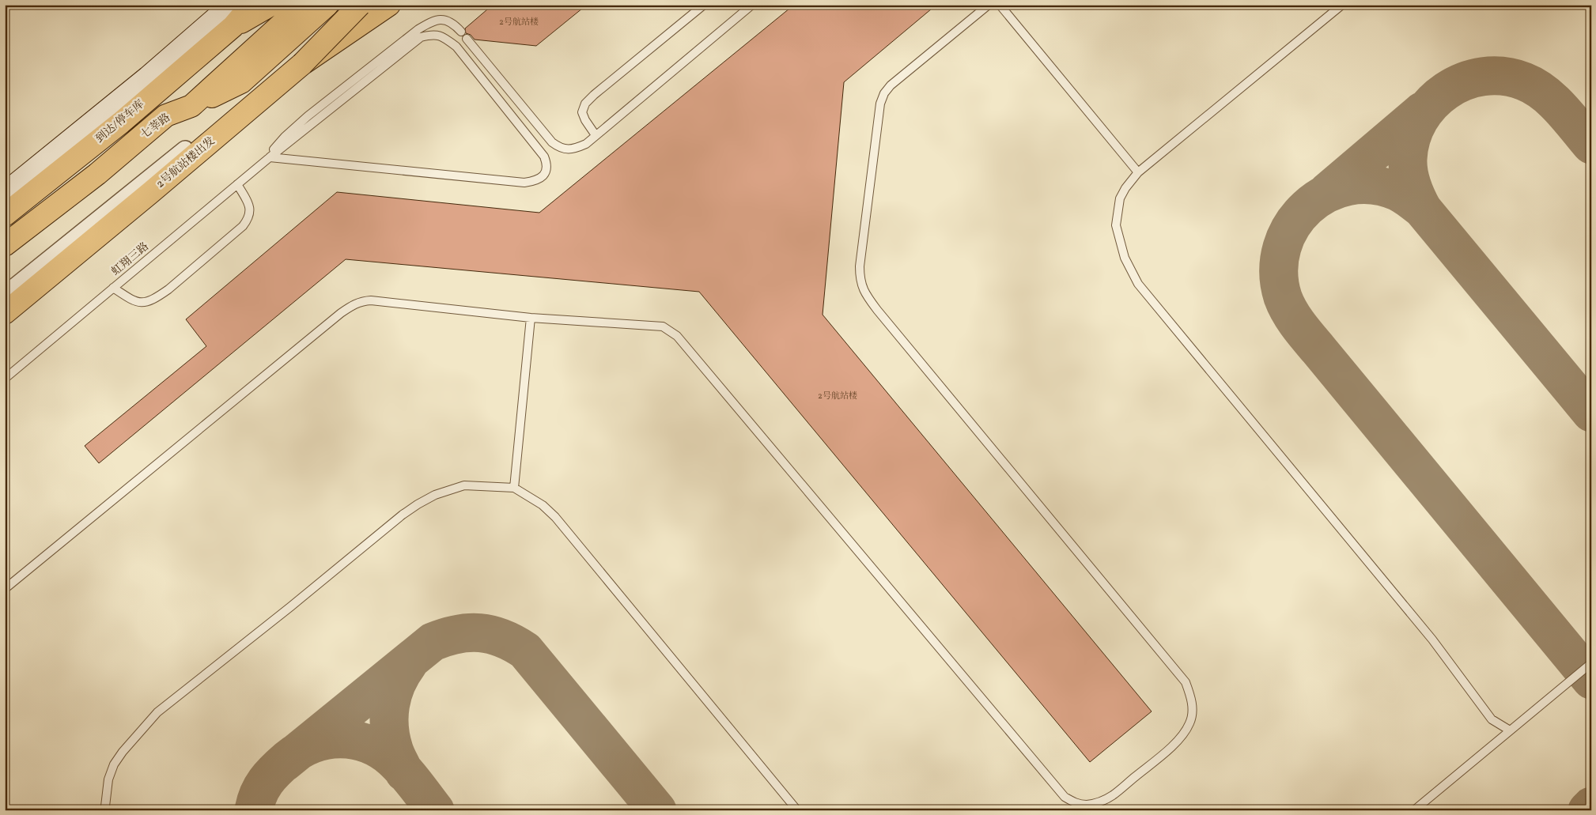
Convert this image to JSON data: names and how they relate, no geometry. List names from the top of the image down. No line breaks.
{"streets":{"main road":["到达/停车库","七莘路","2号航站楼出发"],"lane":["虹翔三路"]},"house_numbers":["2号航站楼","2号航站楼"]}
